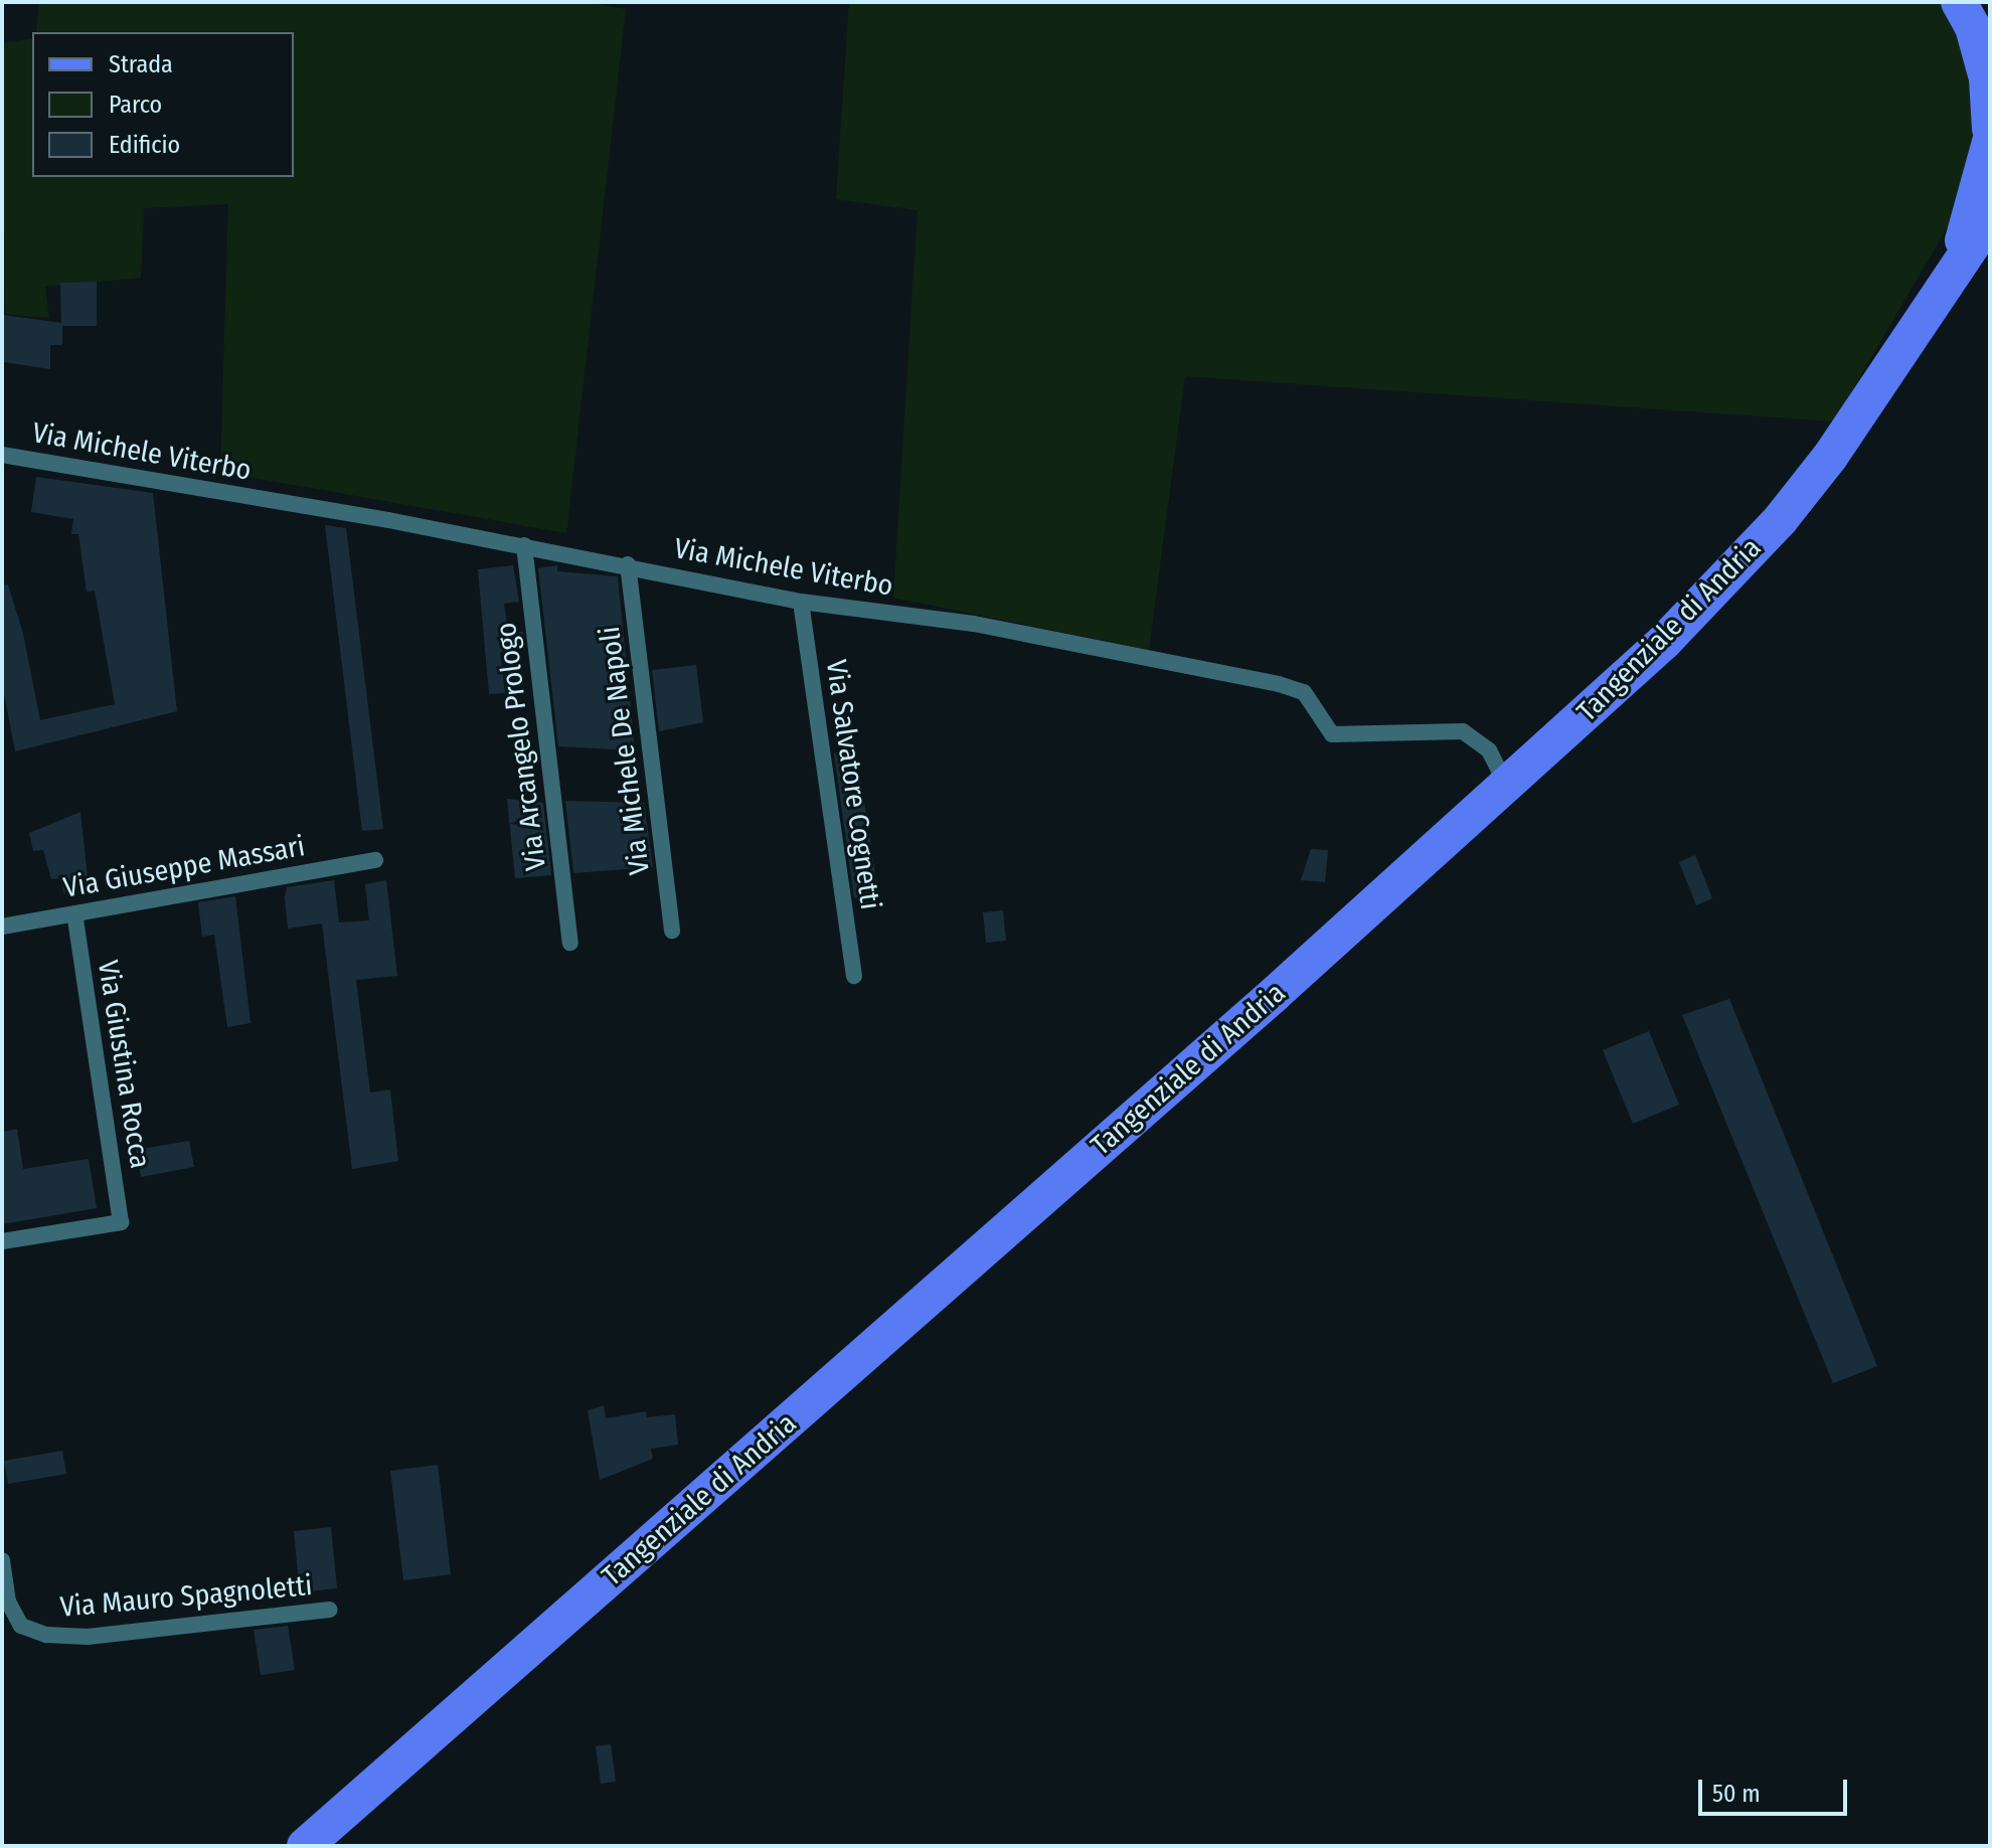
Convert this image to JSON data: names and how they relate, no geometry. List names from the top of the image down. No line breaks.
{"streets":{"main road":["Tangenziale di Andria"],"street":["Via Michele Viterbo","Via Arcangelo Prologo","Via Michele De Napoli","Via Salvatore Cognetti","Via Giuseppe Massari","Via Giustina Rocca","Via Mauro Spagnoletti"]},"crossings":[["Via Michele Viterbo","Tangenziale di Andria"],["Via Michele Viterbo","Via Arcangelo Prologo"],["Via Michele Viterbo","Via Michele De Napoli"],["Via Michele Viterbo","Via Salvatore Cognetti"],["Via Giuseppe Massari","Via Giustina Rocca"]],"legend":["Strada","Parco","Edificio"],"scale_bar":"50 m"}
